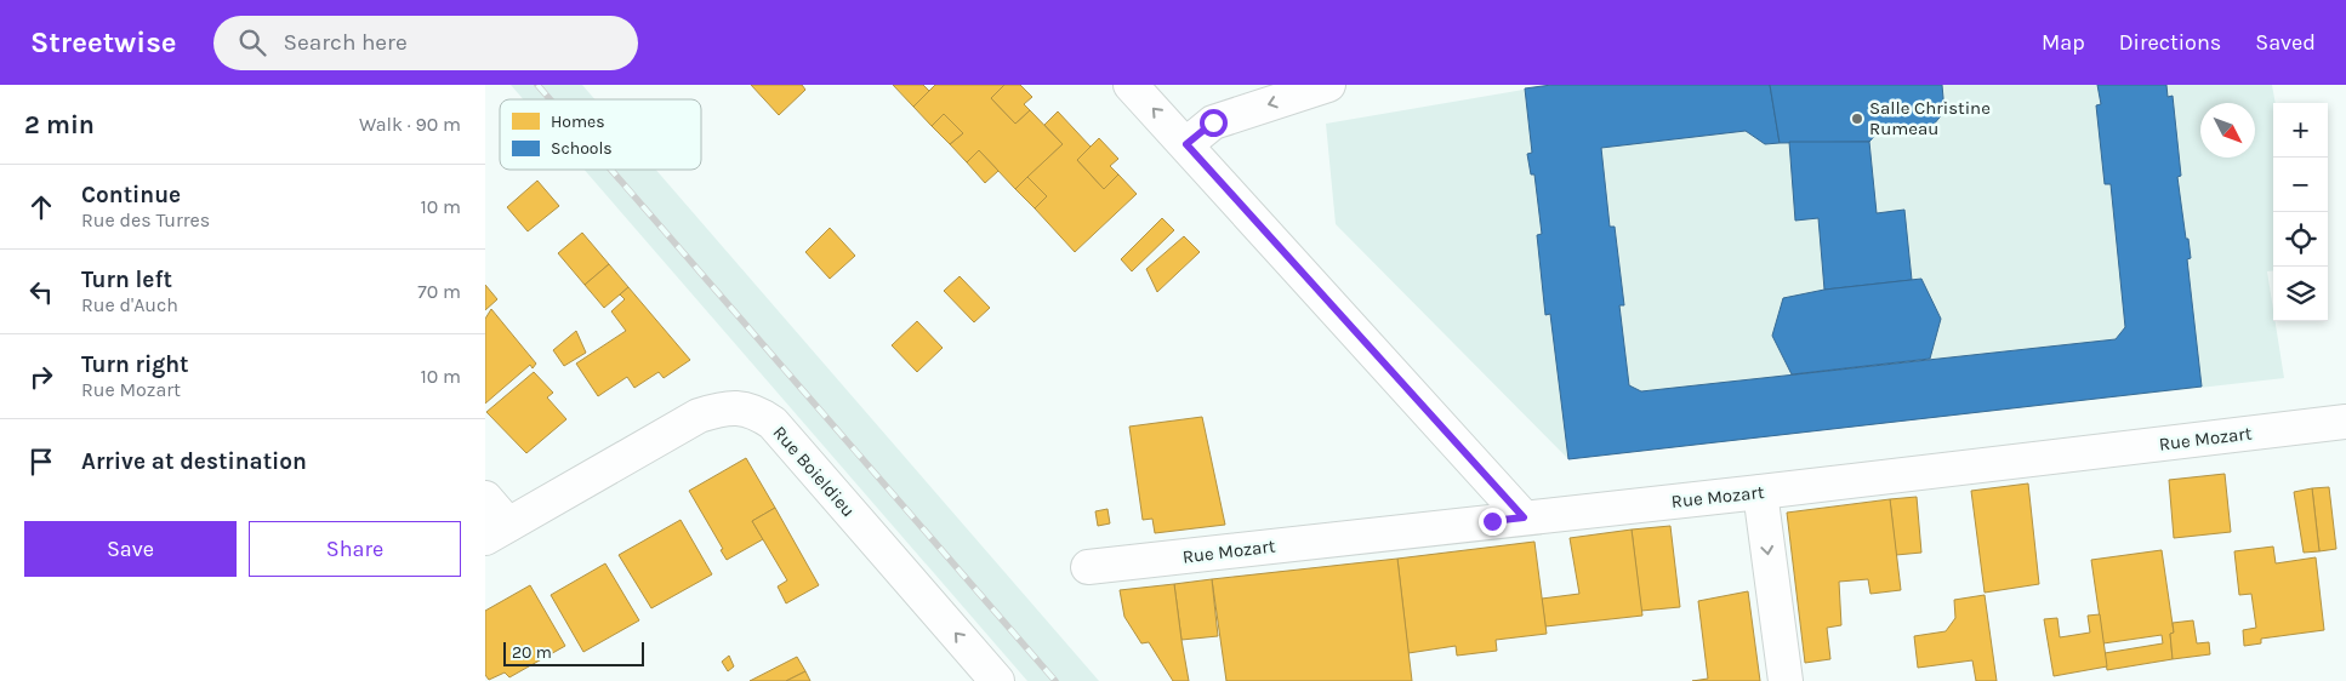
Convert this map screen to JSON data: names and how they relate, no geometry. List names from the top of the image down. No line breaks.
{"streets":{"street":["Rue Mozart","Rue Boieldieu"]},"places":["Salle Christine Rumeau"],"legend":["Homes","Schools"],"scale_bar":"20 m","north":"bottom right","page":{"header":"Streetwise","search":"Search here","nav":["Map","Directions","Saved"],"heading":["2 min","Walk · 90 m"],"map_buttons":["+","−"],"list":[["Continue","Rue des Turres","10 m"],["Turn left","Rue d'Auch","70 m"],["Turn right","Rue Mozart","10 m"],"Arrive at destination"],"buttons":["Save","Share"],"scale":"20 m"}}
